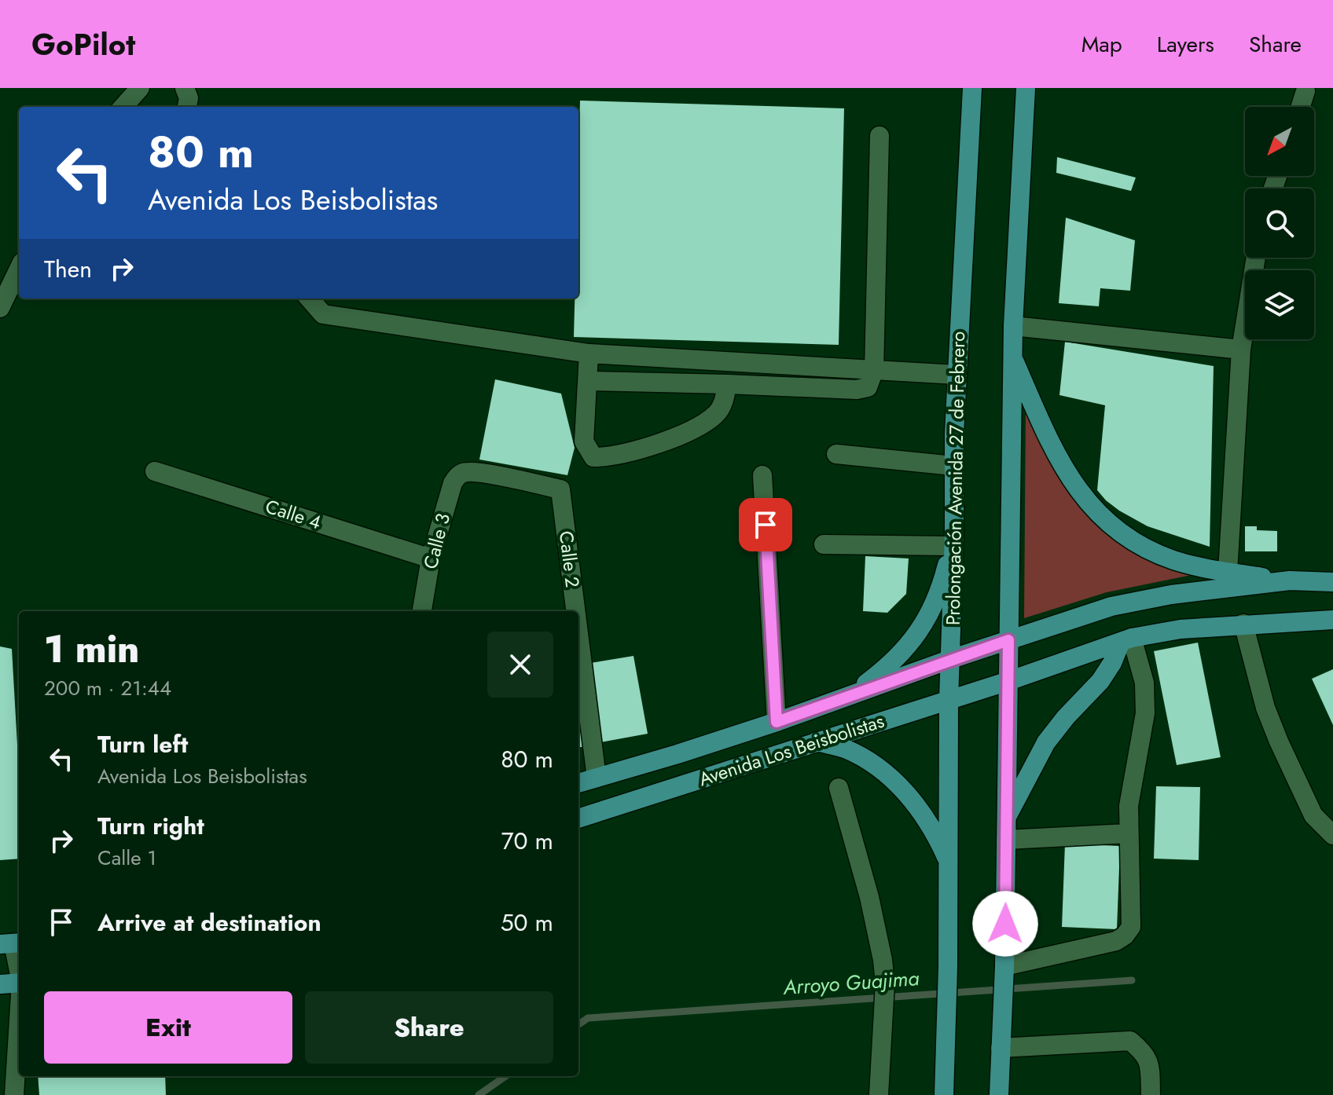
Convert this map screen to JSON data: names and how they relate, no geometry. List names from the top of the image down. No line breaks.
{"streets":{"main road":["Prolongación Avenida 27 de Febrero","Avenida Los Beisbolistas"],"street":["Calle 4","Calle 3","Calle 2"]},"crossings":[["Prolongación Avenida 27 de Febrero","Avenida Los Beisbolistas"],["Calle 4","Calle 3"],["Calle 3","Calle 2"],["Calle 2","Avenida Los Beisbolistas"]],"water":["Arroyo Guajima"],"north":"bottom left","page":{"header":"GoPilot","nav":["Map","Layers","Share"],"turn":["80 m","Avenida Los Beisbolistas"],"then":"Then","heading":["1 min","200 m · 21:44"],"list":[{"name":"Turn left","note":"Avenida Los Beisbolistas","value":"80 m"},{"name":"Turn right","note":"Calle 1","value":"70 m"},{"name":"Arrive at destination","value":"50 m"}],"buttons":["Exit","Share"]}}
